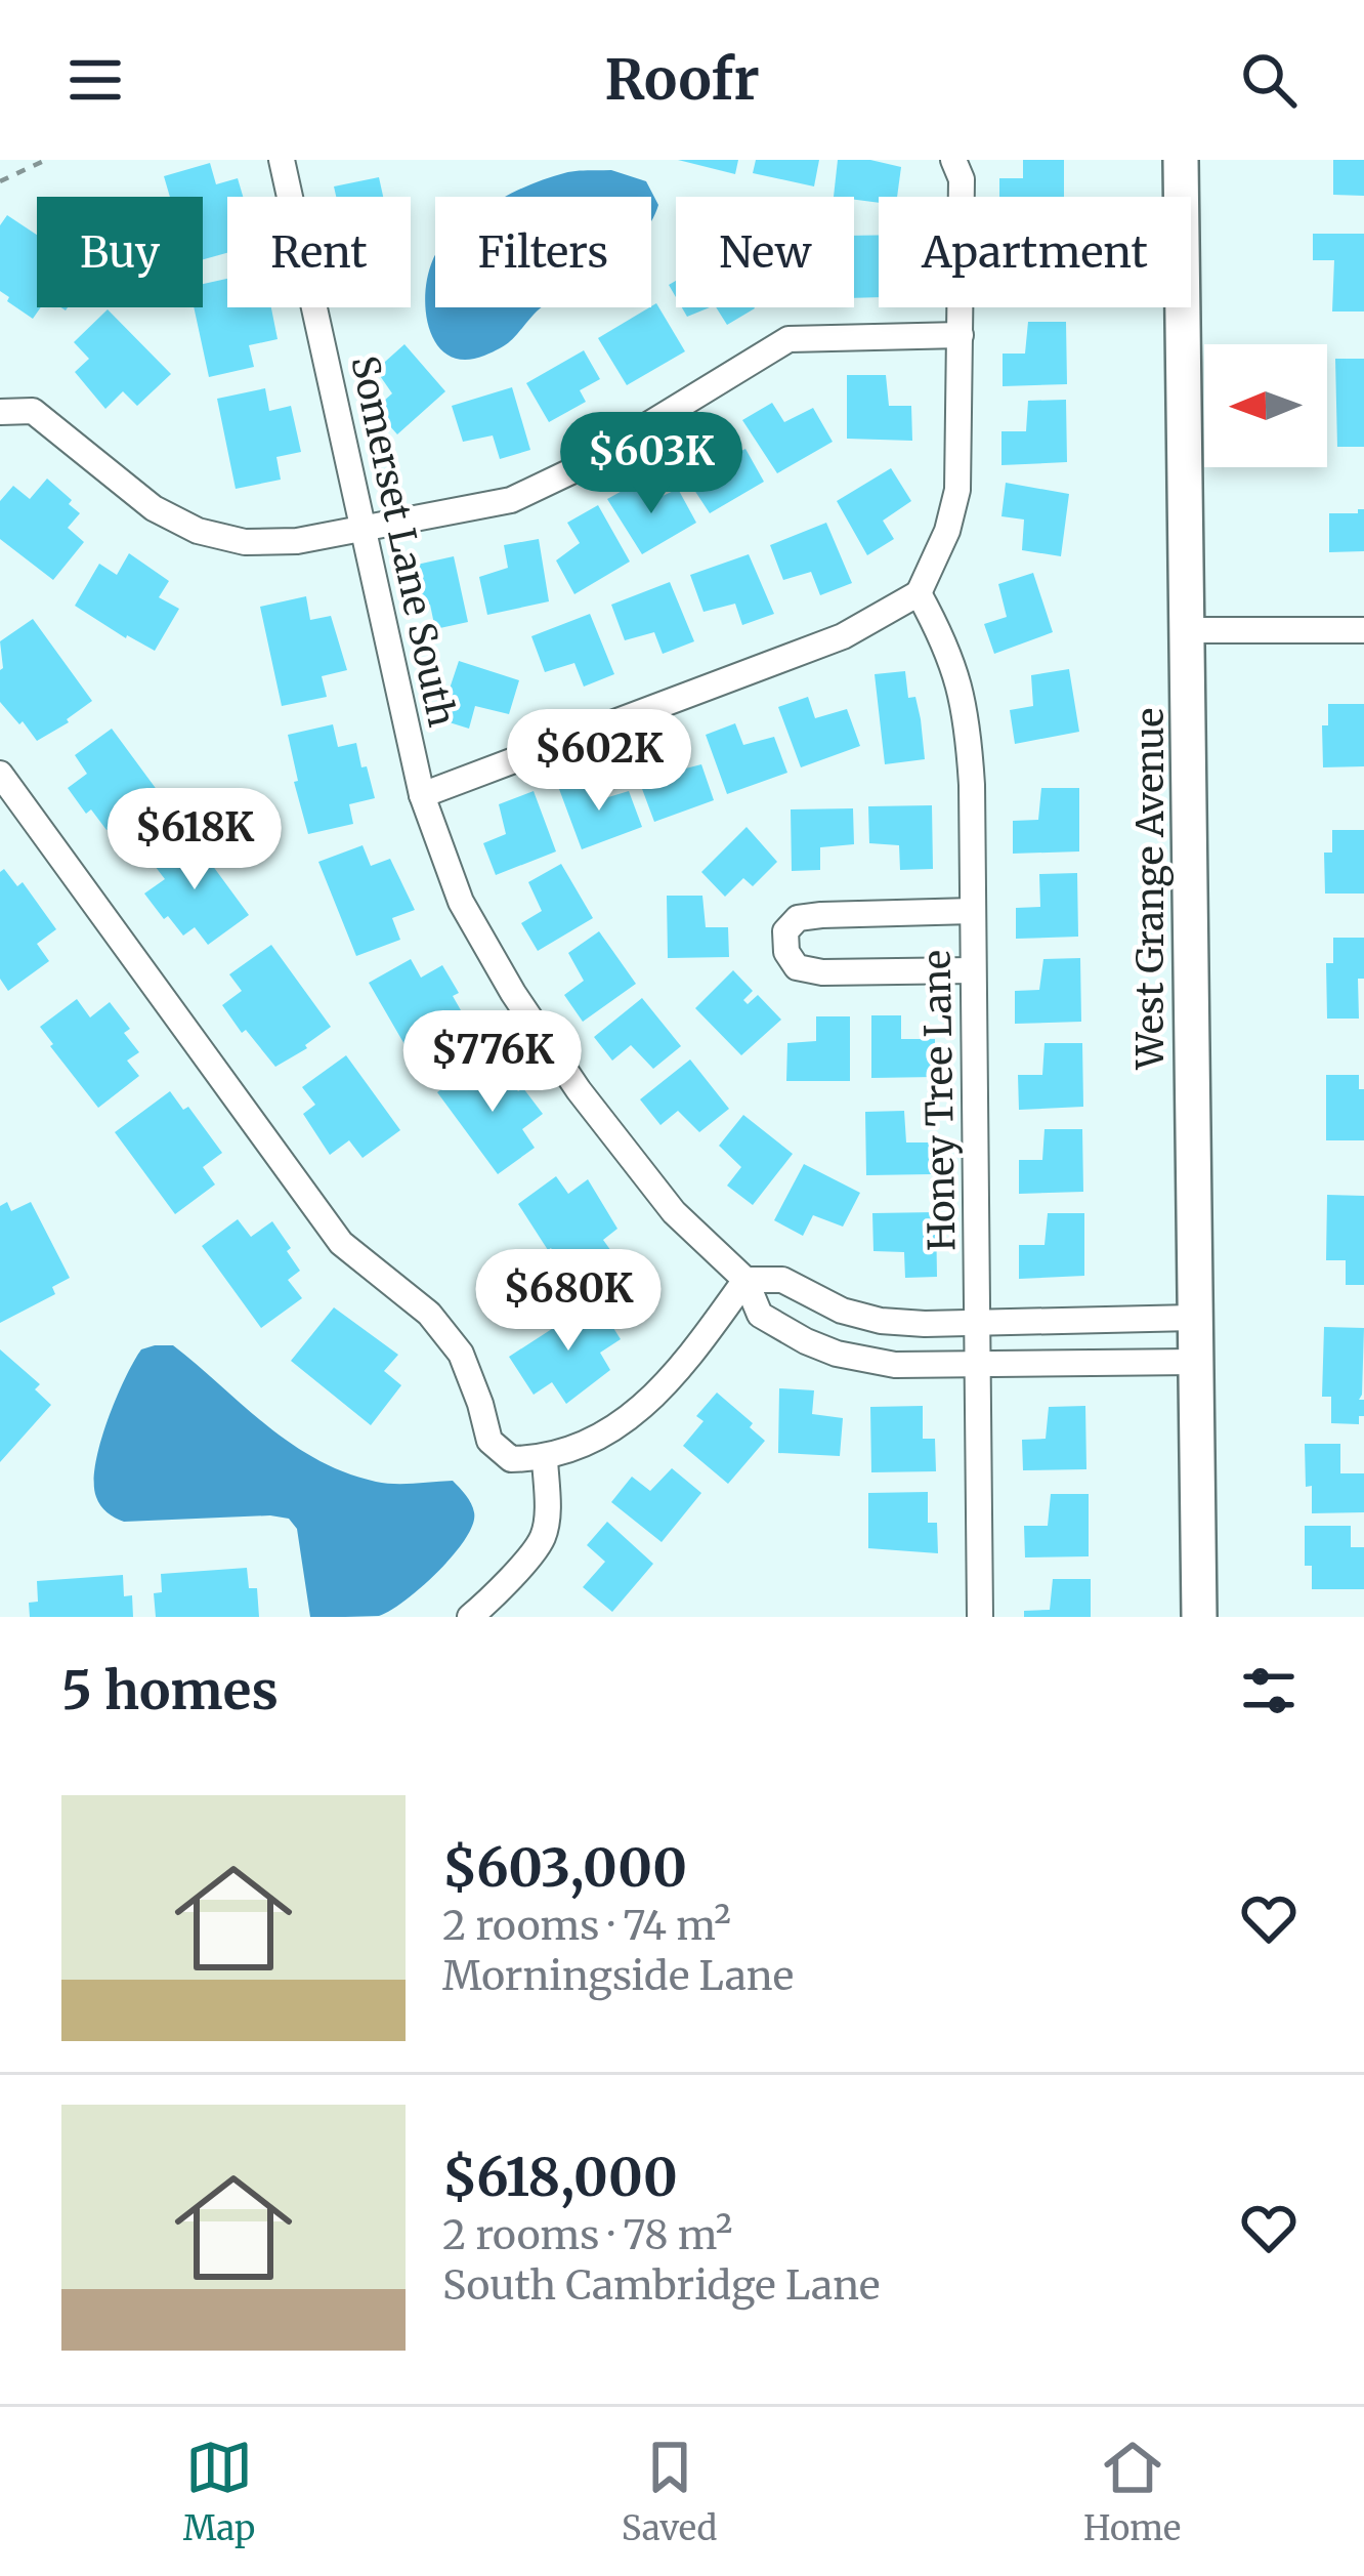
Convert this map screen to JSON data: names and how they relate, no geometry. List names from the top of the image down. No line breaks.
{"streets":{"street":["Somerset Lane South","West Grange Avenue","Honey Tree Lane"]},"crossings":[["Somerset Lane South","West Grange Avenue"],["Somerset Lane South","Honey Tree Lane"]],"north":"left","page":{"header":"Roofr","chip":["Buy","Rent","Filters","New","Apartment"],"price":["$603K","$602K","$618K","$776K","$680K"],"heading":"5 homes","list":[{"name":"$603,000","note":"2 rooms · 74 m² · Morningside Lane"},{"name":"$618,000","note":"2 rooms · 78 m² · South Cambridge Lane"}],"tabs":["Map","Saved","Home"]}}
